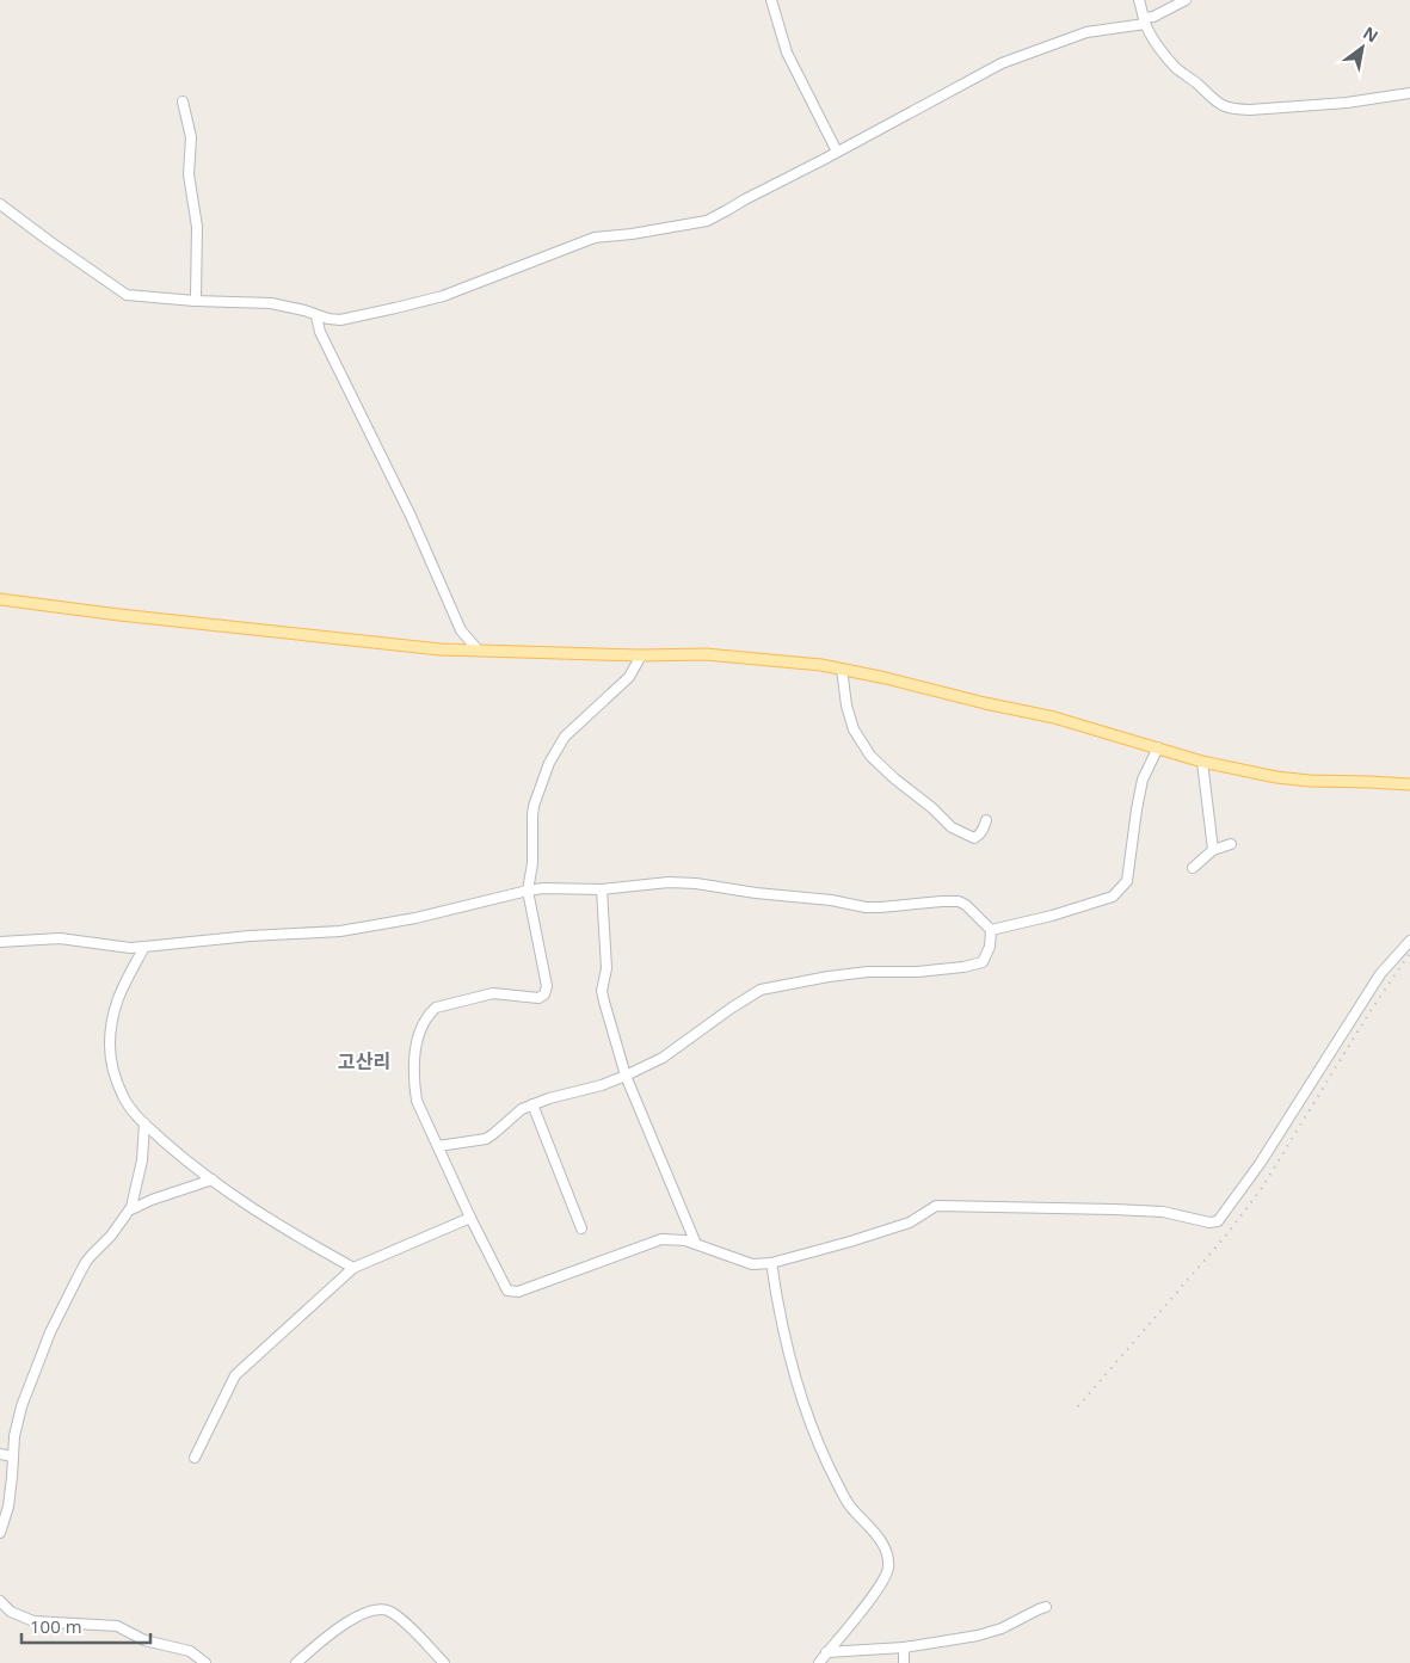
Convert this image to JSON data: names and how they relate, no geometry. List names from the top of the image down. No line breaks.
{"districts":["고산리"],"scale_bar":"100 m","north":"top right"}
